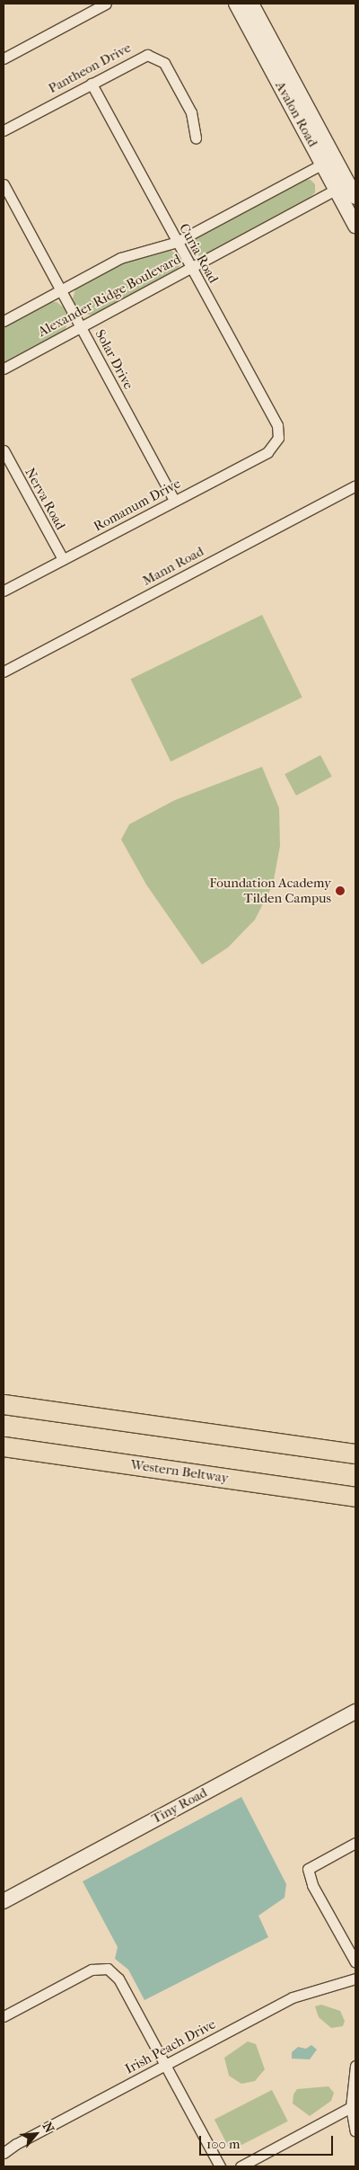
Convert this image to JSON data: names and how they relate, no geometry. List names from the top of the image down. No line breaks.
{"streets":{"highway":["Western Beltway"],"main road":["Avalon Road","Tiny Road"],"street":["Pantheon Drive","Curia Road","Alexander Ridge Boulevard","Solar Drive","Nerva Road","Romanum Drive","Mann Road","Irish Peach Drive"]},"crossings":[["Pantheon Drive","Curia Road"],["Avalon Road","Alexander Ridge Boulevard"],["Curia Road","Alexander Ridge Boulevard"],["Curia Road","Romanum Drive"],["Alexander Ridge Boulevard","Solar Drive"],["Solar Drive","Romanum Drive"],["Nerva Road","Romanum Drive"]],"places":["Foundation Academy Tilden Campus"],"scale_bar":"100 m","north":"top right"}
